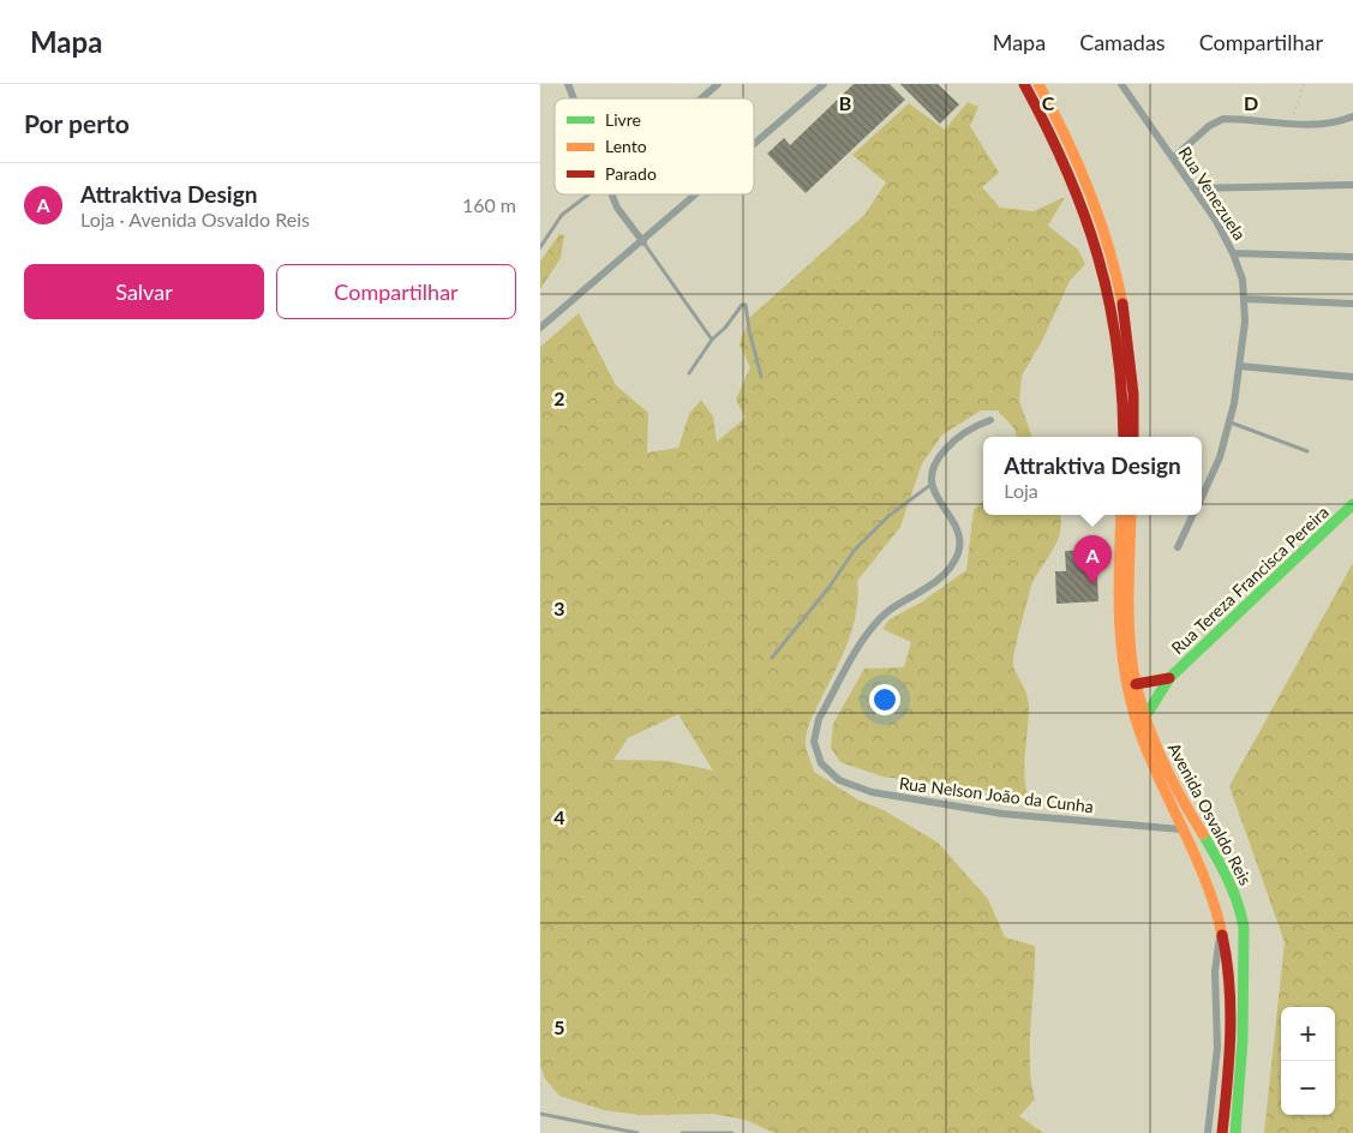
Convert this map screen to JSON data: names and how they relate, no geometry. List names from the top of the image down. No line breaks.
{"streets":{"main road":["Rua Tereza Francisca Pereira","Avenida Osvaldo Reis"],"street":["Rua Venezuela","Rua Nelson João da Cunha"]},"crossings":[["Rua Tereza Francisca Pereira","Avenida Osvaldo Reis"],["Rua Nelson João da Cunha","Avenida Osvaldo Reis"]],"legend":["Livre","Lento","Parado"],"page":{"header":"Mapa","nav":["Mapa","Camadas","Compartilhar"],"heading":"Por perto","list":[{"mark":"A","name":"Attraktiva Design","note":"Loja · Avenida Osvaldo Reis","value":"160 m"}],"buttons":["Salvar","Compartilhar"],"popup":["Attraktiva Design","Loja"],"pins":"A","map_buttons":["+","−"]},"grid":{"columns":["B","C","D"],"rows":["2","3","4","5"]}}
